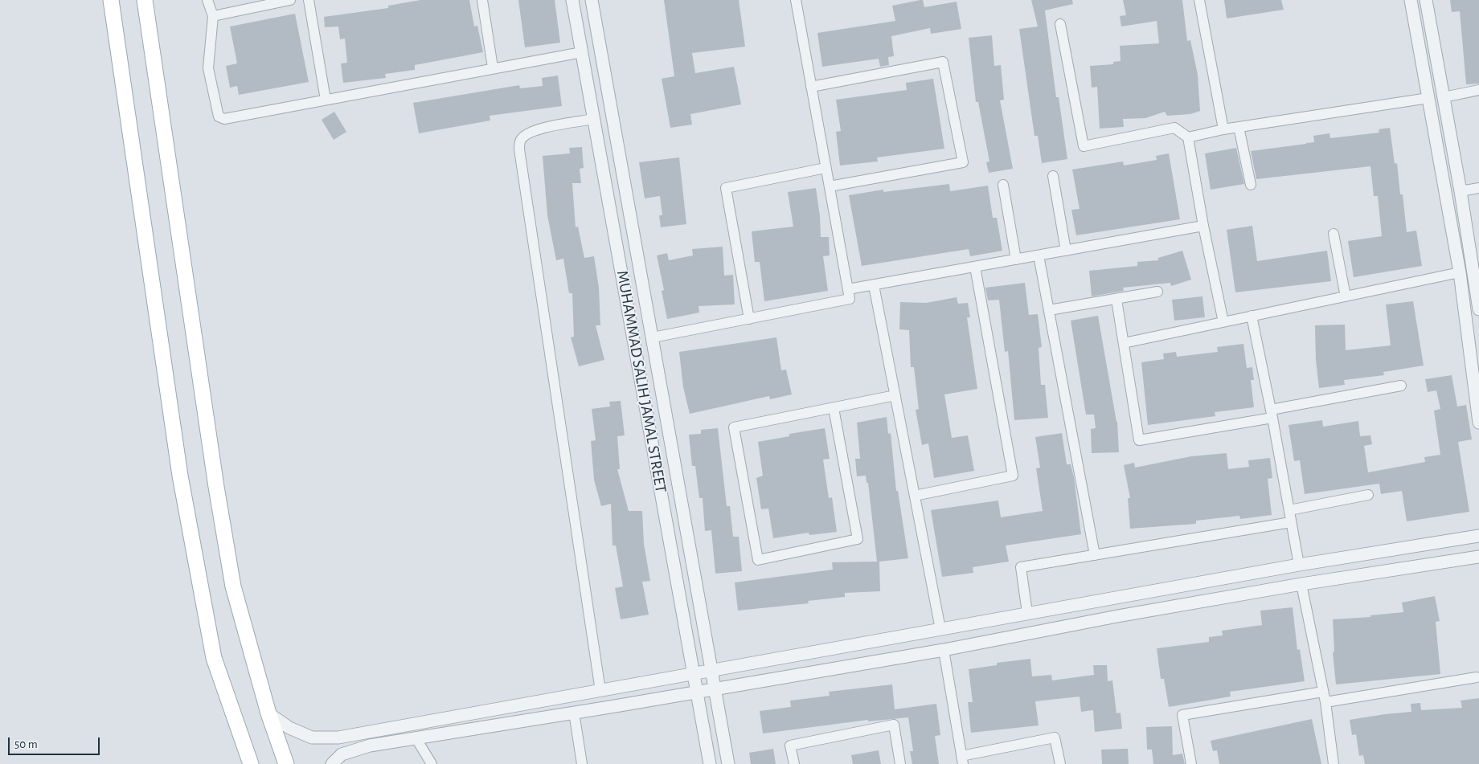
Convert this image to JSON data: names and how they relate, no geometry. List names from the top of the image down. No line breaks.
{"streets":{"street":["MUHAMMAD SALIH JAMAL STREET"]},"scale_bar":"50 m"}
